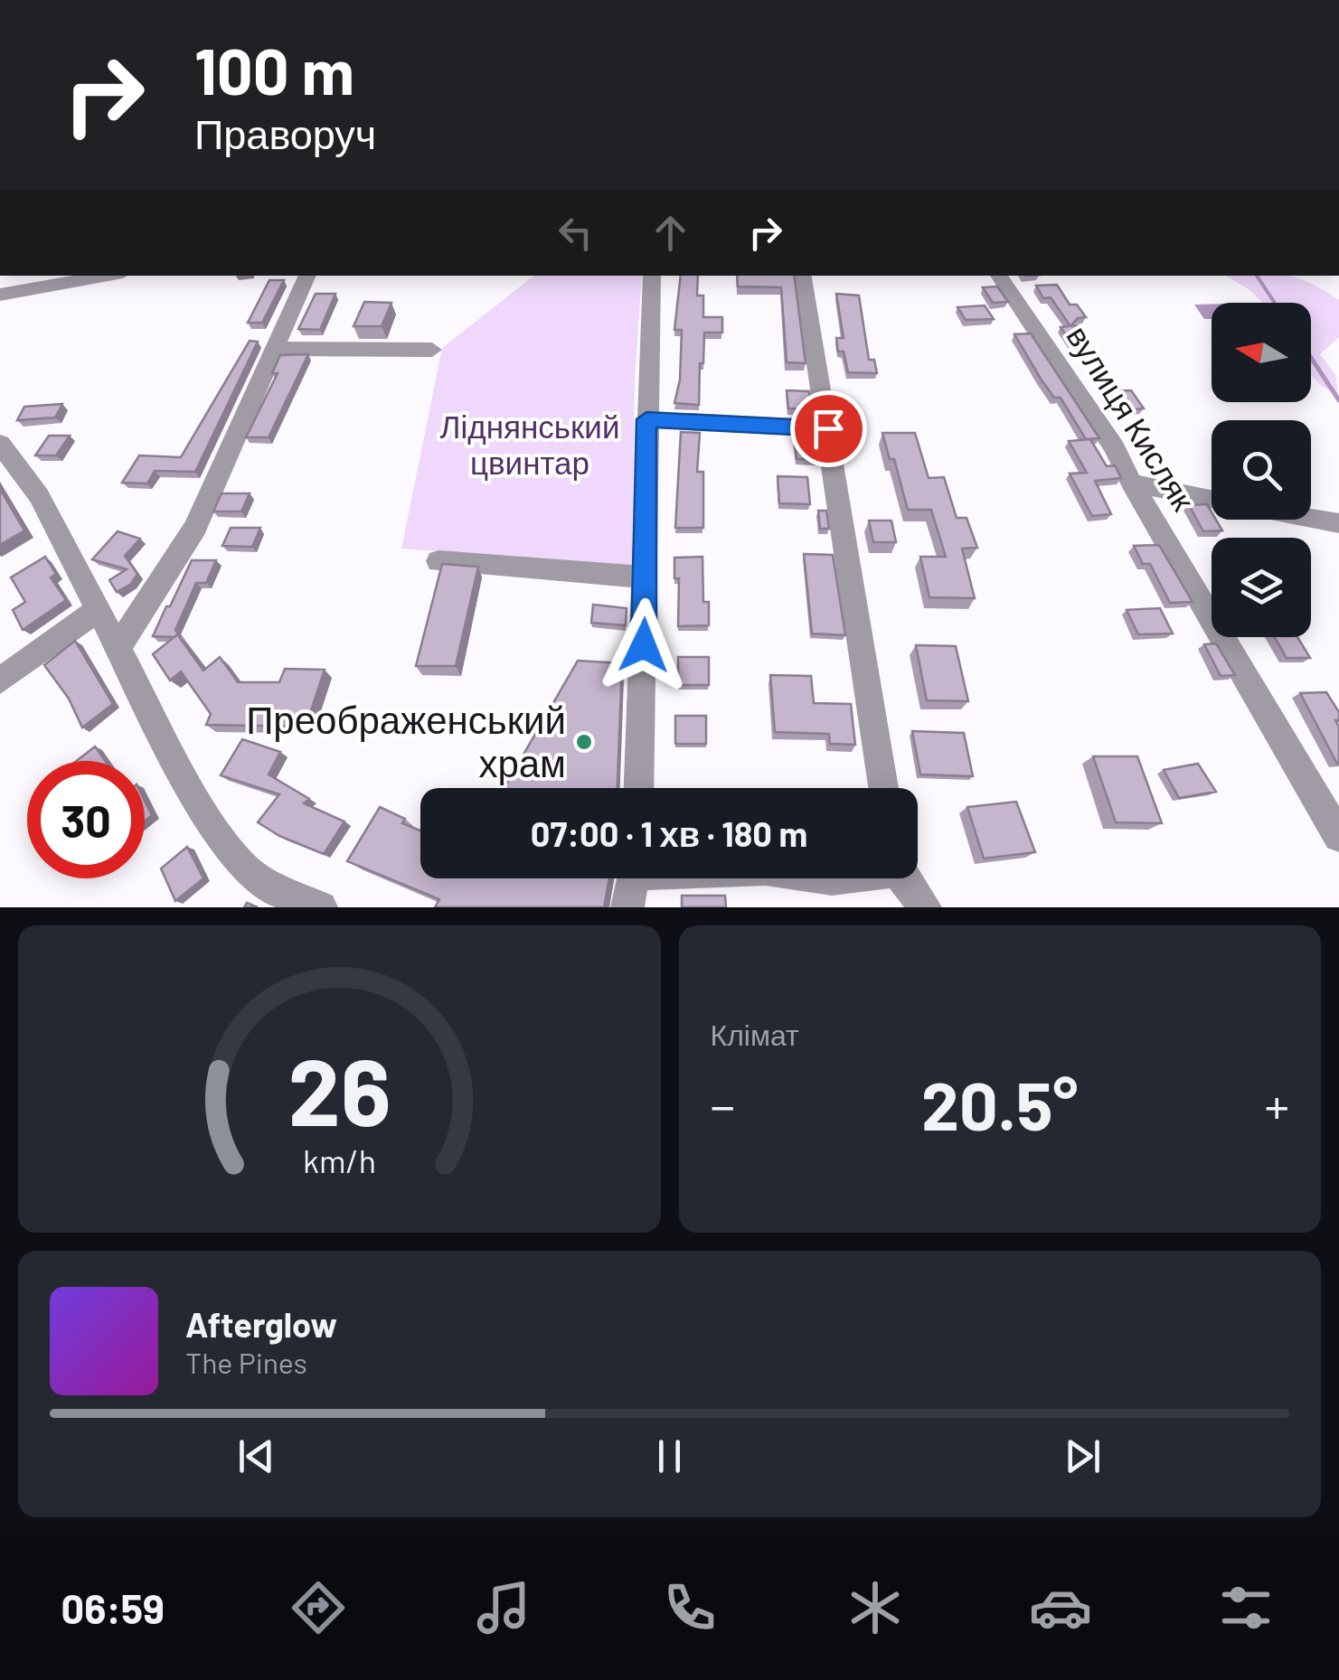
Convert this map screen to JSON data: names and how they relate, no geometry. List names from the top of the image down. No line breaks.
{"streets":{"street":["вулиця Кисляк"]},"parks":["Ліднянський цвинтар"],"places":["Преображенський храм"],"north":"left","page":{"turn":["100 m","Праворуч"],"limit":"30","trip":"07:00 · 1 хв · 180 m","tile":"Клімат","heat":["−","20.5°","+"],"song":["Afterglow","The Pines"],"tabs":"06:59","gauge":["26","km/h"]}}
